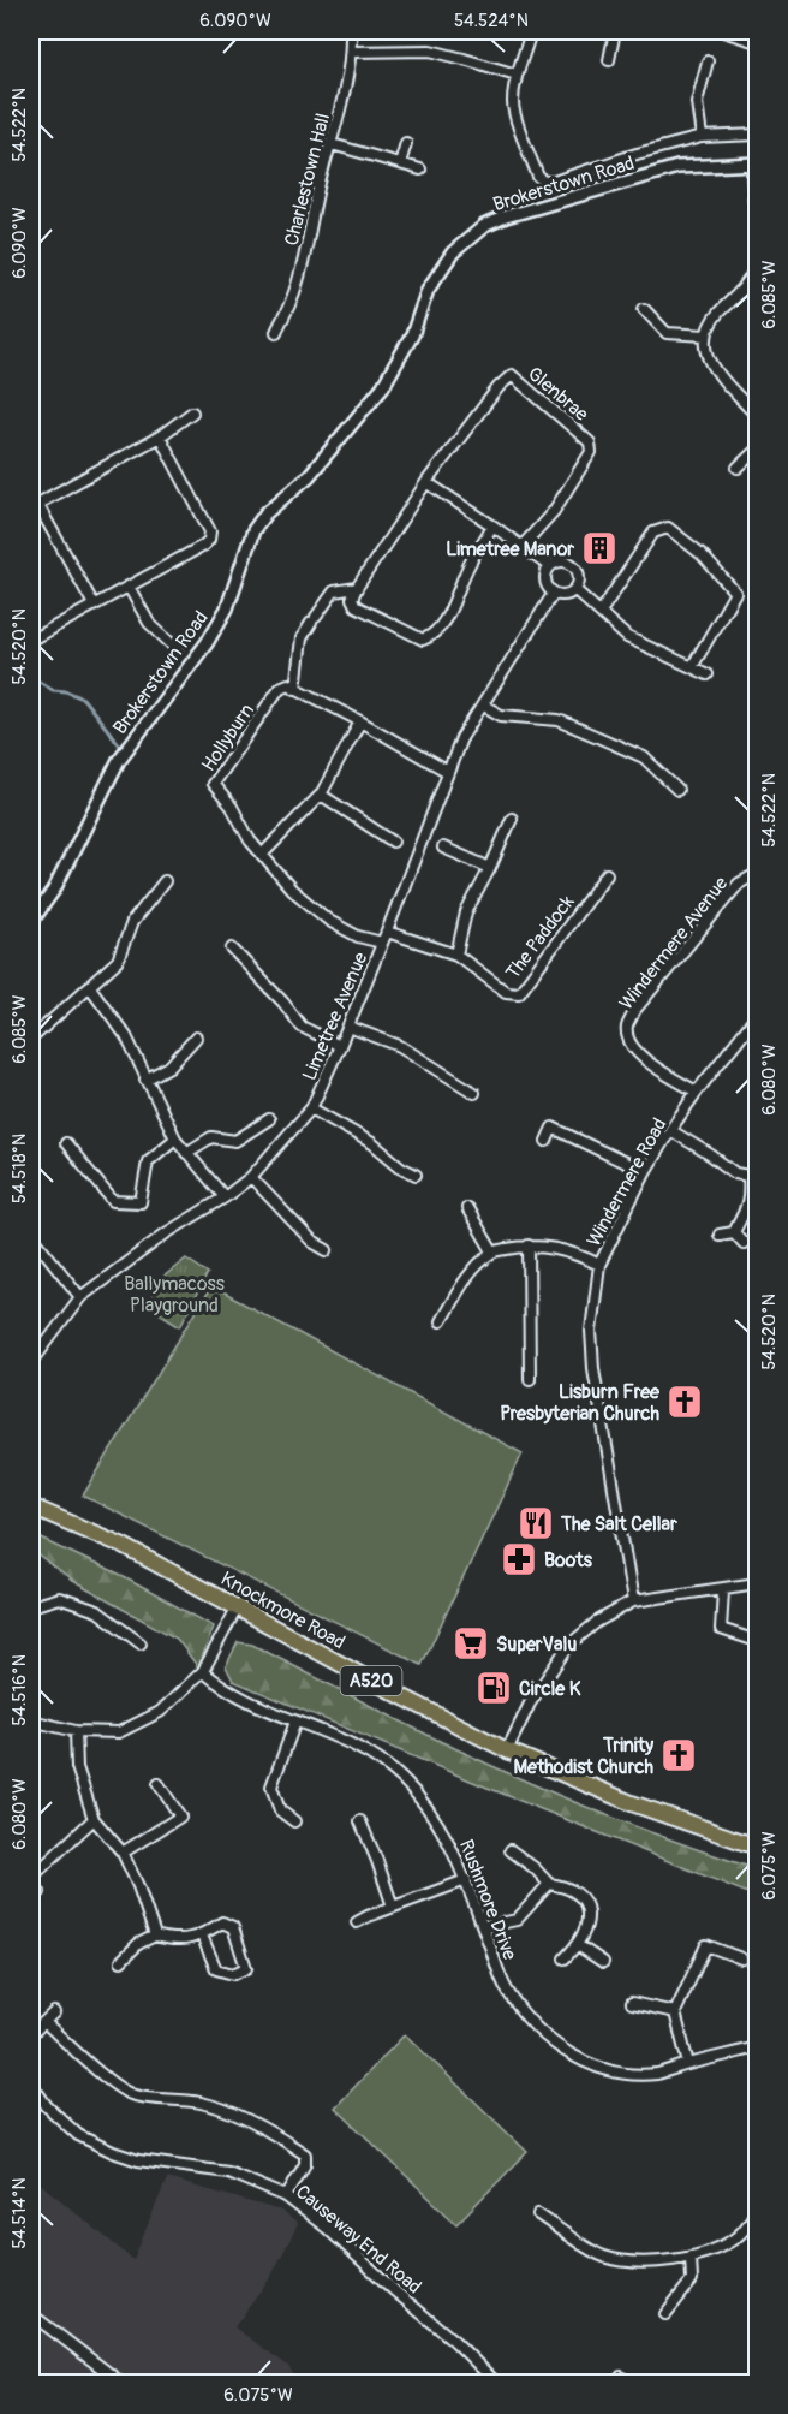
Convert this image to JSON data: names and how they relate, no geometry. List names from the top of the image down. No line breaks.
{"streets":{"main road":["Knockmore Road","A520"],"street":["Charlestown Hall","Brokerstown Road","Glenbrae","Hollyburn","The Paddock","Windermere Avenue","Limetree Avenue","Windermere Road","Rushmore Drive","Causeway End Road"]},"crossings":[["Hollyburn","Limetree Avenue"],["The Paddock","Limetree Avenue"],["Windermere Avenue","Windermere Road"]],"parks":["Ballymacoss Playground"],"places":{"building":["Limetree Manor"],"church":["Lisburn Free Presbyterian Church","Trinity Methodist Church"],"restaurant":["The Salt Cellar"],"pharmacy":["Boots"],"supermarket":["SuperValu"],"fuel station":["Circle K"]},"coordinates":["6.090°W","54.524°N","54.522°N","6.085°W","54.520°N","6.080°W","54.518°N","54.516°N","6.075°W","54.514°N"]}
